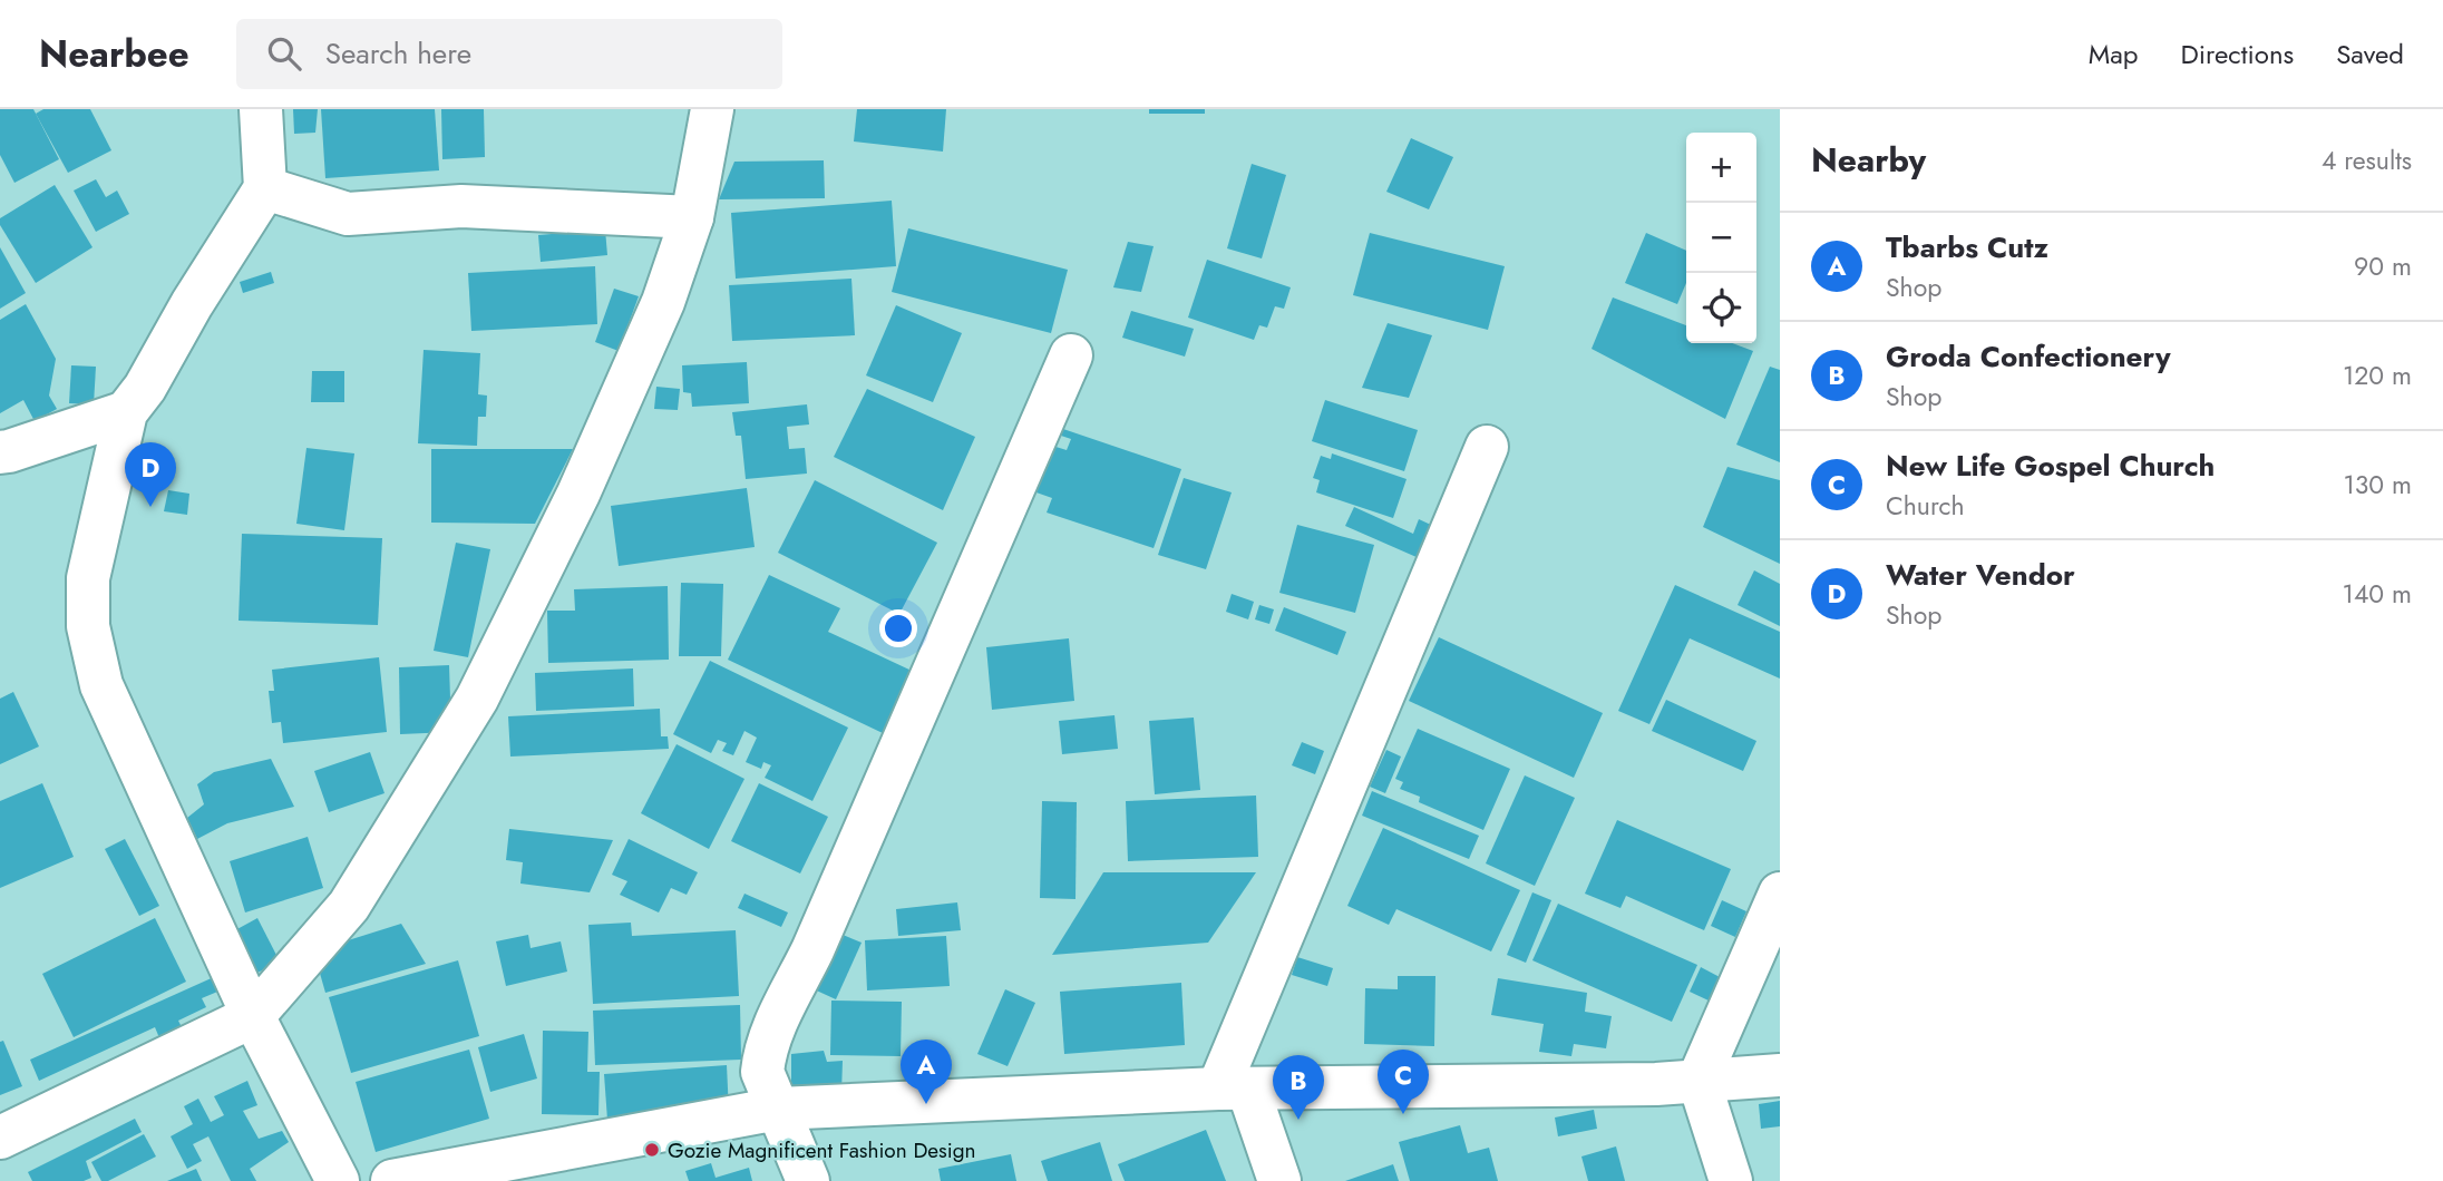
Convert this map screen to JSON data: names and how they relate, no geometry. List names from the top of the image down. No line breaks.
{"places":["Gozie Magnificent Fashion Design"],"page":{"header":"Nearbee","search":"Search here","nav":["Map","Directions","Saved"],"heading":["Nearby","4 results"],"map_buttons":["+","−"],"list":[{"mark":"A","name":"Tbarbs Cutz","note":"Shop","value":"90 m"},{"mark":"B","name":"Groda Confectionery","note":"Shop","value":"120 m"},{"mark":"C","name":"New Life Gospel Church","note":"Church","value":"130 m"},{"mark":"D","name":"Water Vendor","note":"Shop","value":"140 m"}],"pins":["D","A","C","B"]}}
